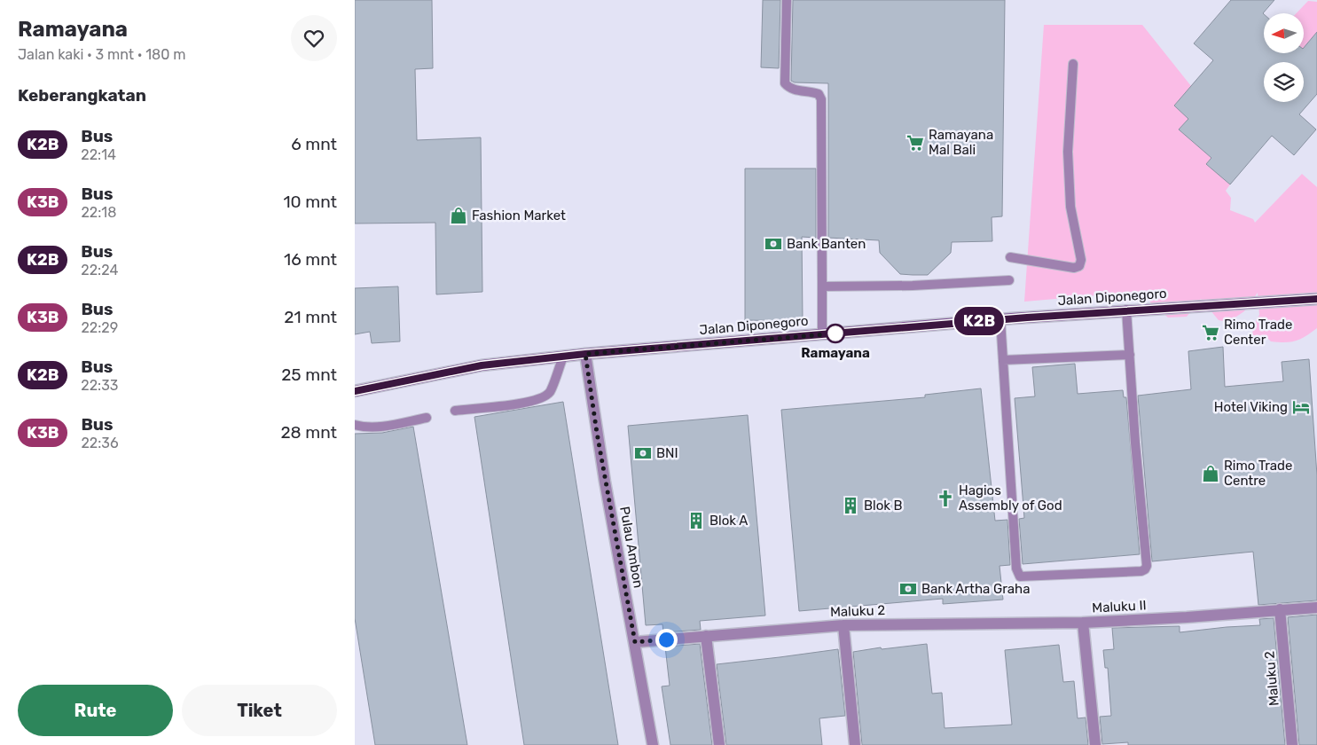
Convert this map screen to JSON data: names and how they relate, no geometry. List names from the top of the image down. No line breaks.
{"streets":{"main road":["Jalan Diponegoro"],"street":["Pulau Ambon","Maluku II","Maluku 2"]},"crossings":[["Jalan Diponegoro","Pulau Ambon"],["Pulau Ambon","Maluku 2"],["Maluku II","Maluku 2"]],"places":{"supermarket":["Ramayana Mal Bali","Rimo Trade Center"],"shop":["Fashion Market","Rimo Trade Centre"],"bank":["Bank Banten","BNI","Bank Artha Graha"],"other":["Ramayana"],"hotel":["Hotel Viking"],"church":["Hagios Assembly of God"],"building":["Blok B","Blok A"]},"lines":["bus line K2B"],"north":"left","page":{"heading":[["Ramayana","Jalan kaki · 3 mnt · 180 m"],"Keberangkatan"],"on_map":"K2B","list":[{"mark":"K2B","name":"Bus","note":"22:14","value":"6 mnt"},{"mark":"K3B","name":"Bus","note":"22:18","value":"10 mnt"},{"mark":"K2B","name":"Bus","note":"22:24","value":"16 mnt"},{"mark":"K3B","name":"Bus","note":"22:29","value":"21 mnt"},{"mark":"K2B","name":"Bus","note":"22:33","value":"25 mnt"},{"mark":"K3B","name":"Bus","note":"22:36","value":"28 mnt"}],"buttons":["Rute","Tiket"]}}
